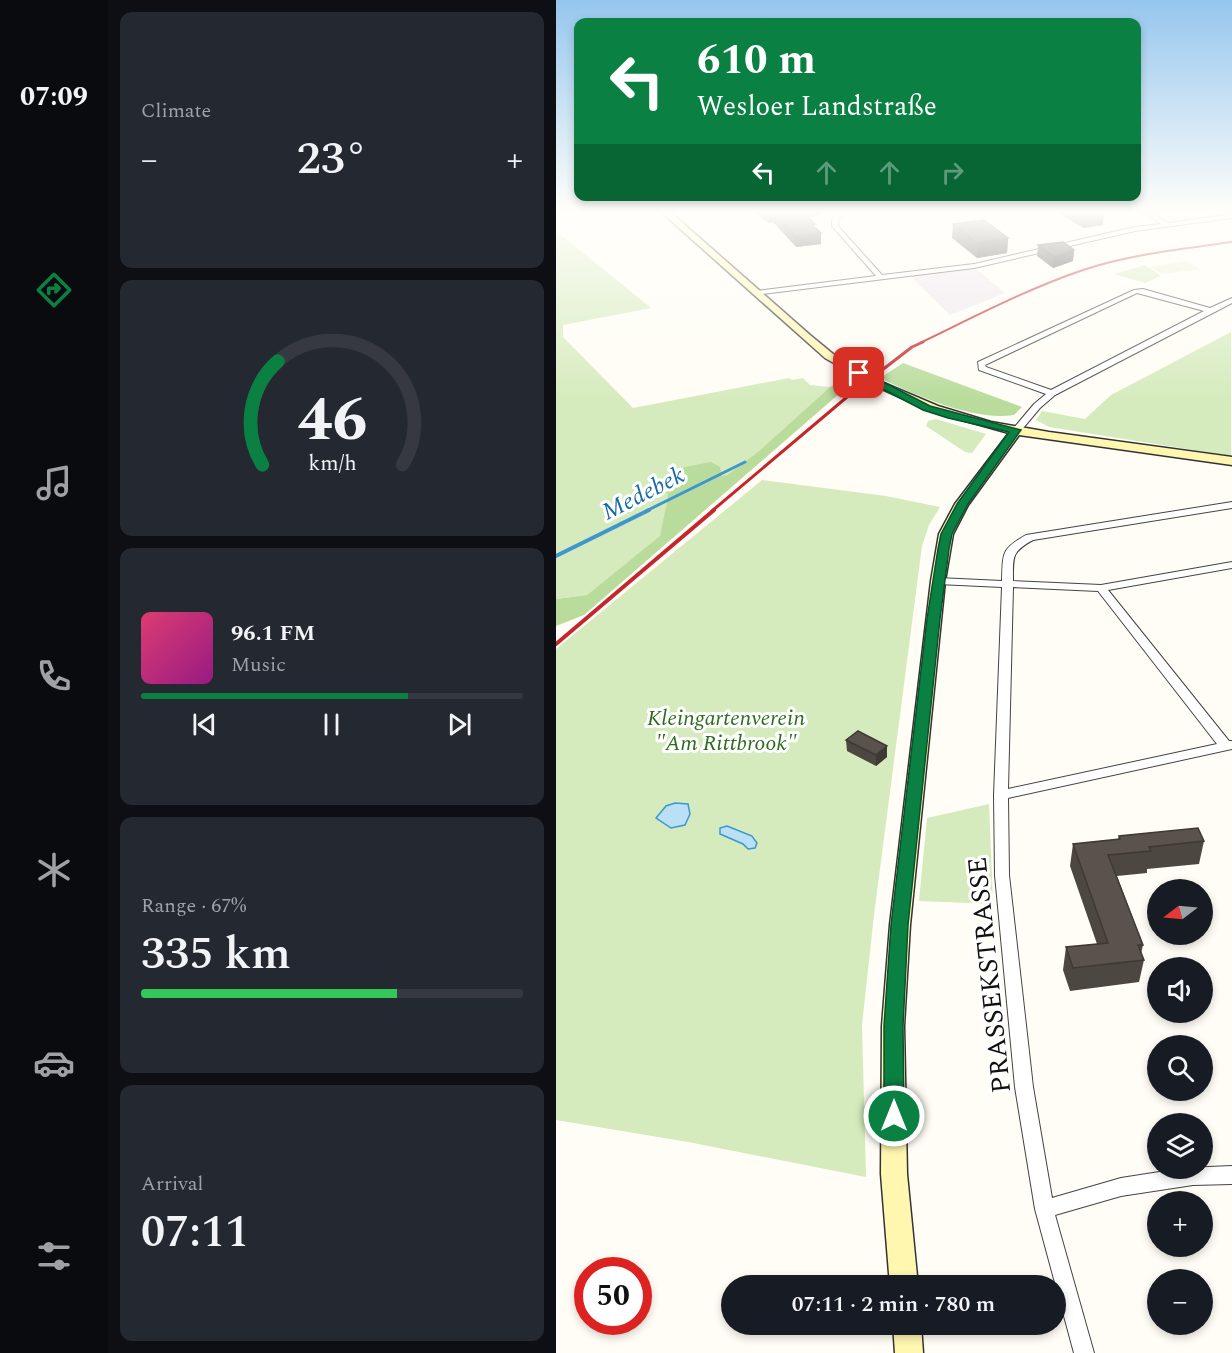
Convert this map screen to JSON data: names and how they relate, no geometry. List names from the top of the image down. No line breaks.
{"streets":{"street":["PRASSEKSTRASSE"]},"water":["Medebek"],"parks":["Kleingartenverein \"Am Rittbrook\""],"north":"left","page":{"tabs":"07:09","tile":["Climate",["Range · 67%","335 km"],["Arrival","07:11"]],"turn":["610 m","Wesloer Landstraße"],"heat":["−","23°","+"],"song":["96.1 FM","Music"],"map_buttons":["+","−"],"limit":"50","trip":"07:11 · 2 min · 780 m","gauge":["46","km/h"]}}
